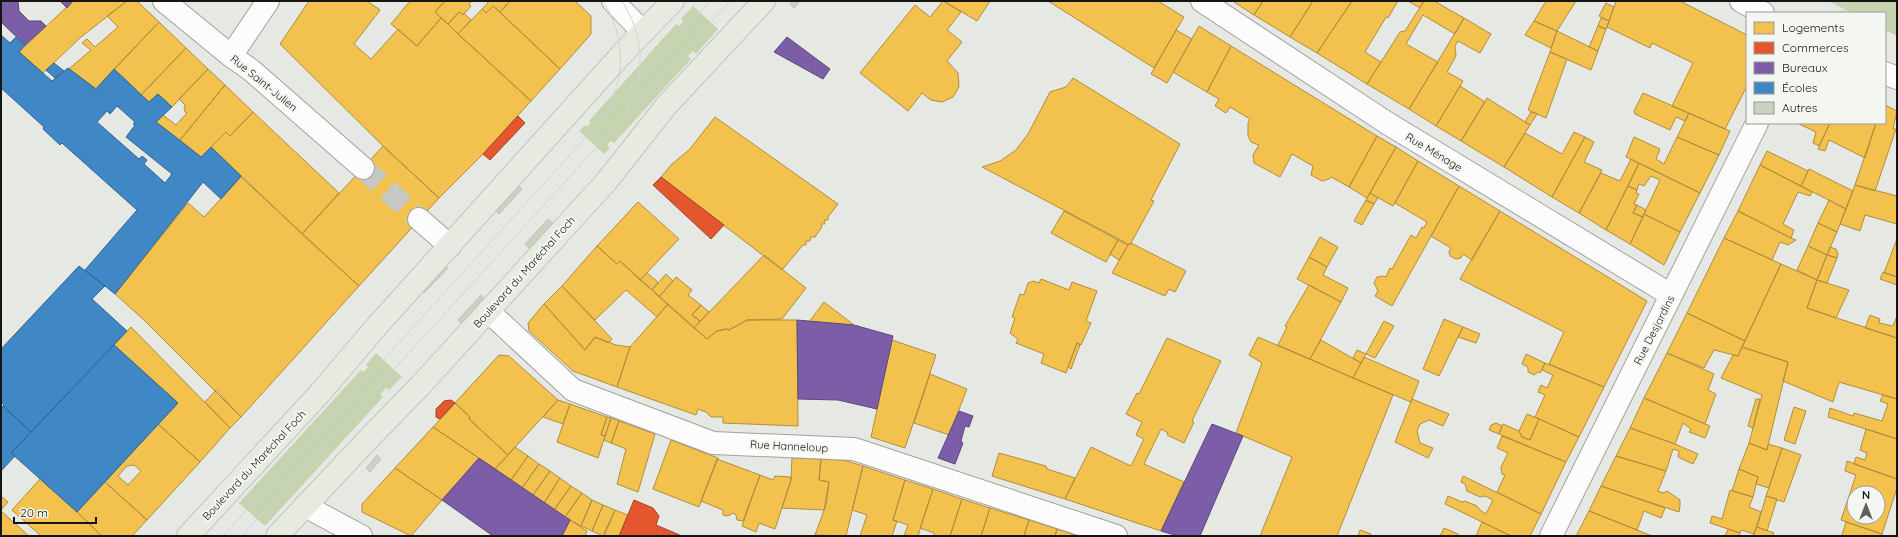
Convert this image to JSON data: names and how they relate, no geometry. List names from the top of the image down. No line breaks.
{"streets":{"main road":["Boulevard du Maréchal Foch"],"street":["Rue Saint-Julien","Rue Ménage","Rue Desjardins","Rue Hanneloup"]},"crossings":[["Rue Ménage","Rue Desjardins"],["Boulevard du Maréchal Foch","Rue Hanneloup"]],"legend":["Logements","Commerces","Bureaux","Écoles","Autres"],"scale_bar":"20 m","north":"top"}
